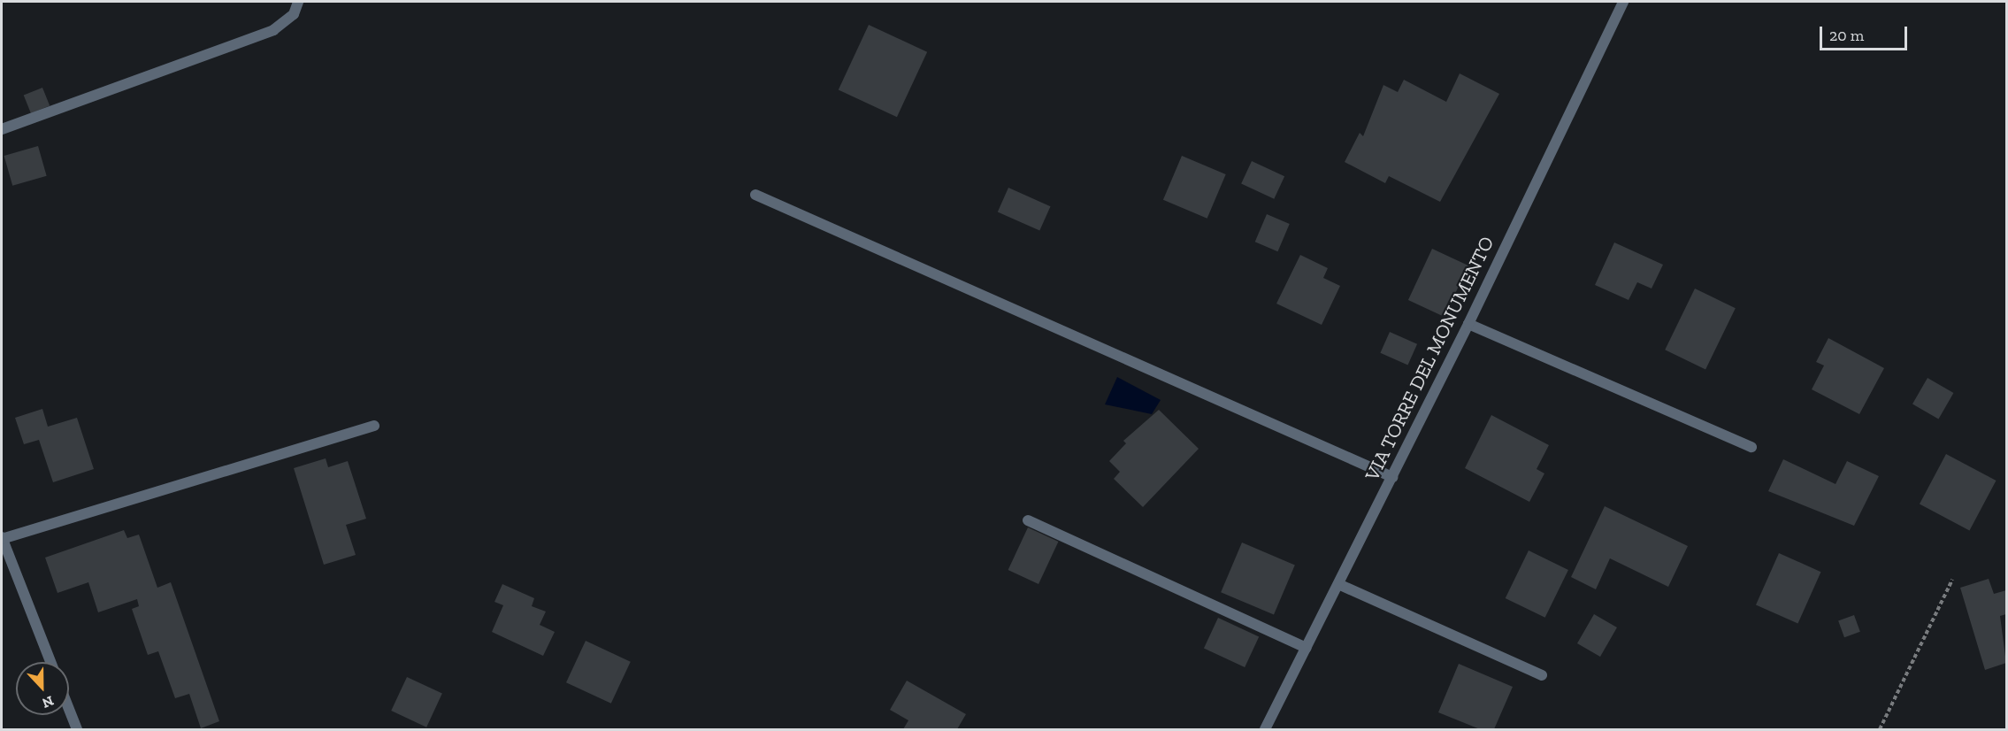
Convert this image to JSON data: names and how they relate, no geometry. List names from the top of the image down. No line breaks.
{"streets":{"street":["VIA TORRE DEL MONUMENTO"]},"scale_bar":"20 m","north":"bottom"}
